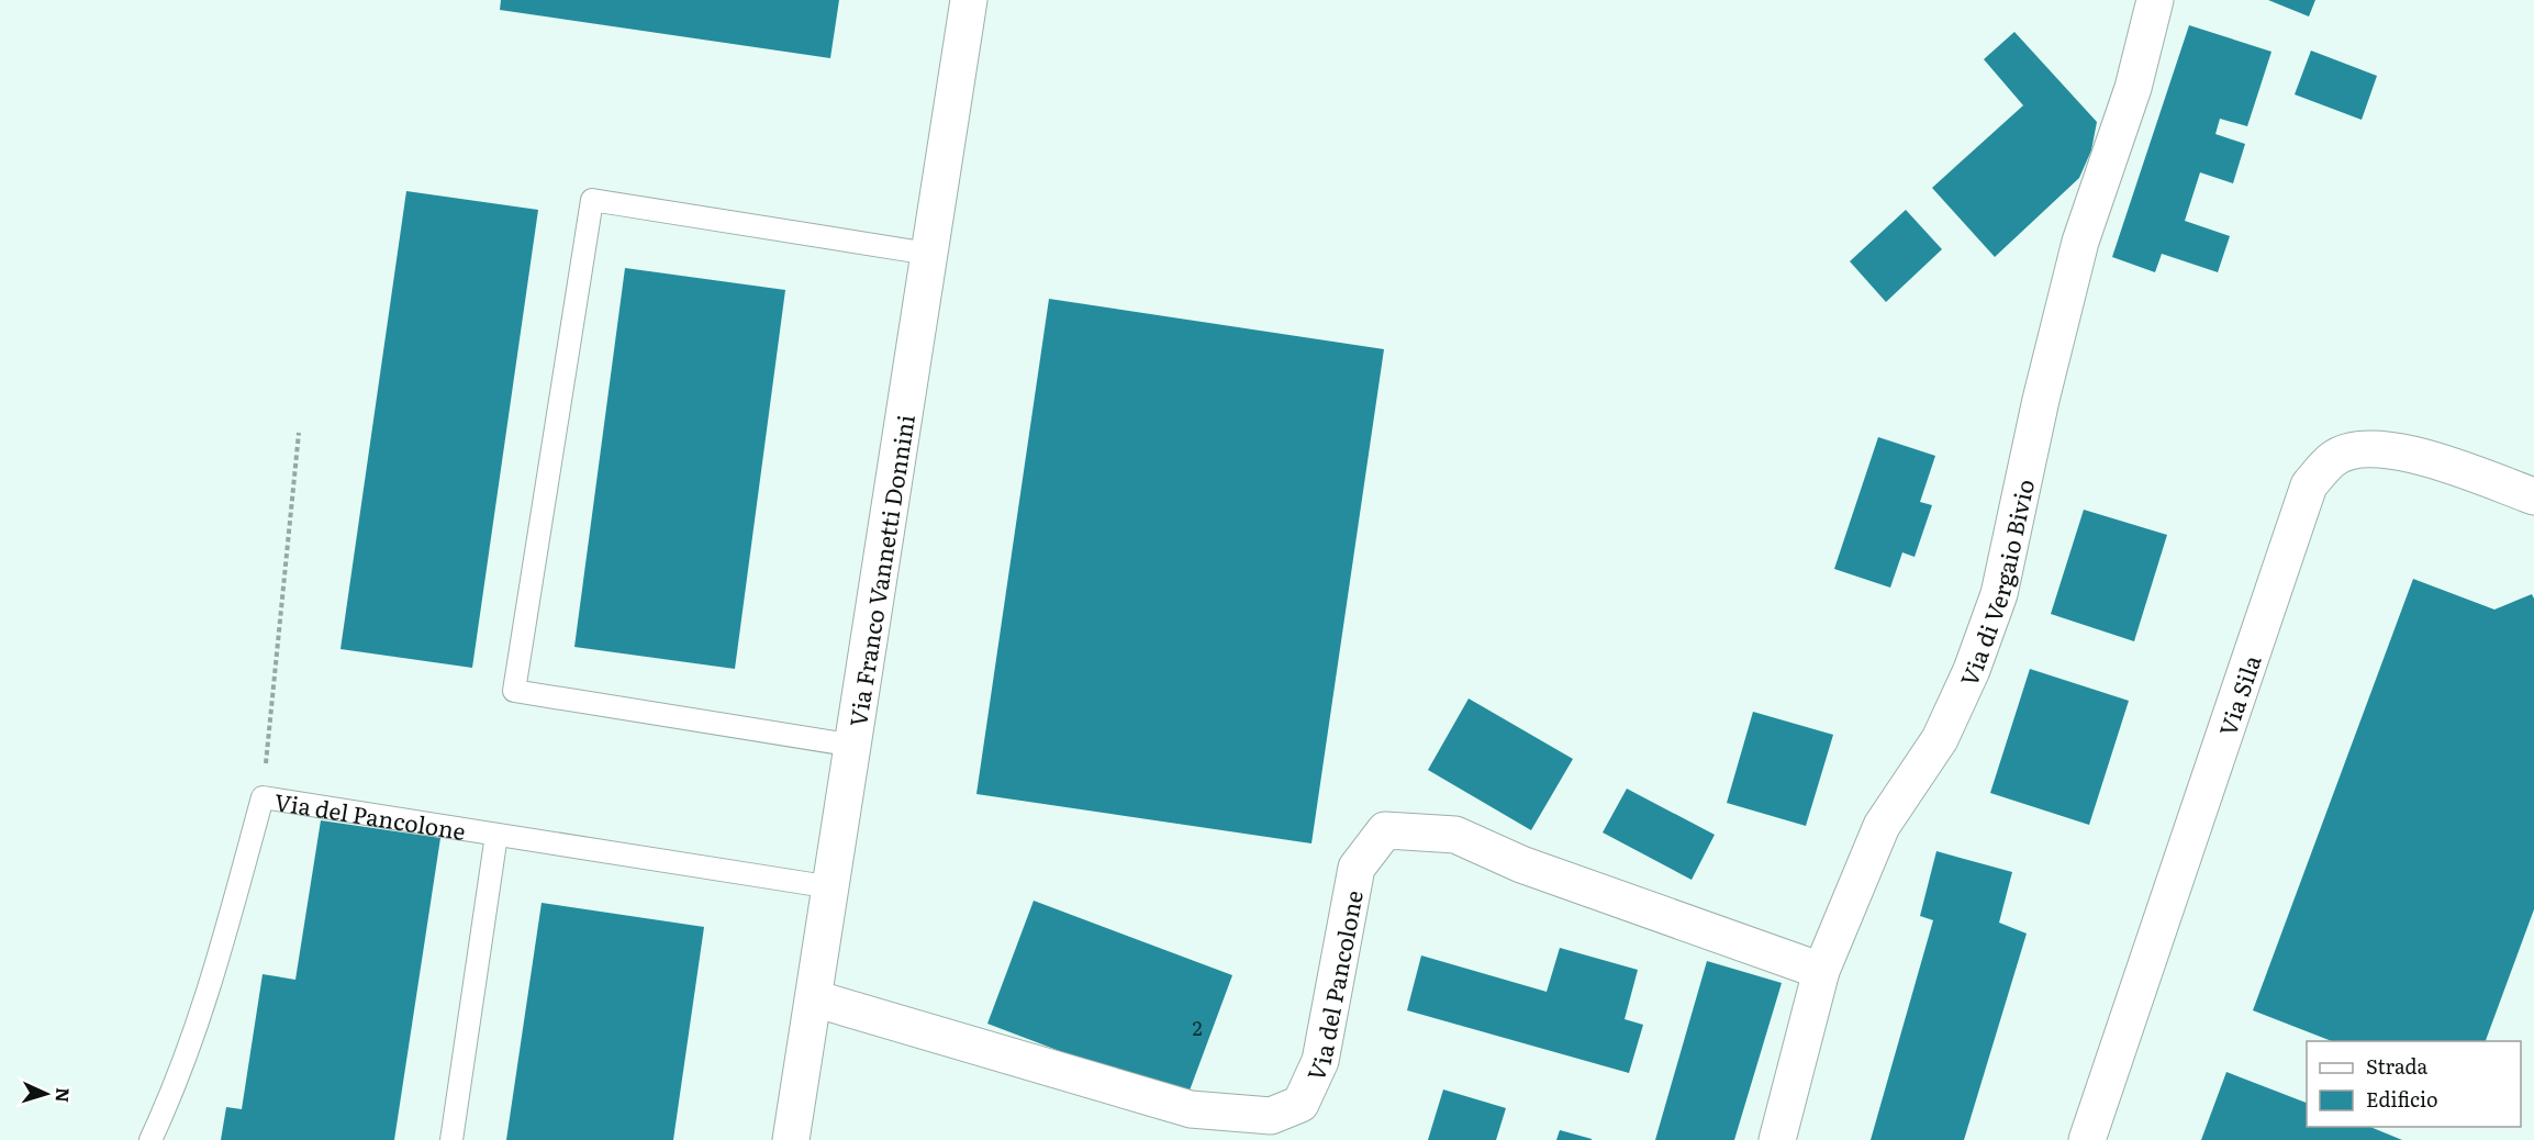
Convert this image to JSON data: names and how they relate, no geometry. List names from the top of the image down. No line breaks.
{"streets":{"street":["Via Franco Vannetti Donnini","Via di Vergaio Bivio","Via Sila","Via del Pancolone"]},"crossings":[["Via Franco Vannetti Donnini","Via del Pancolone"],["Via di Vergaio Bivio","Via del Pancolone"]],"house_numbers":["2"],"legend":["Strada","Edificio"],"north":"right"}
